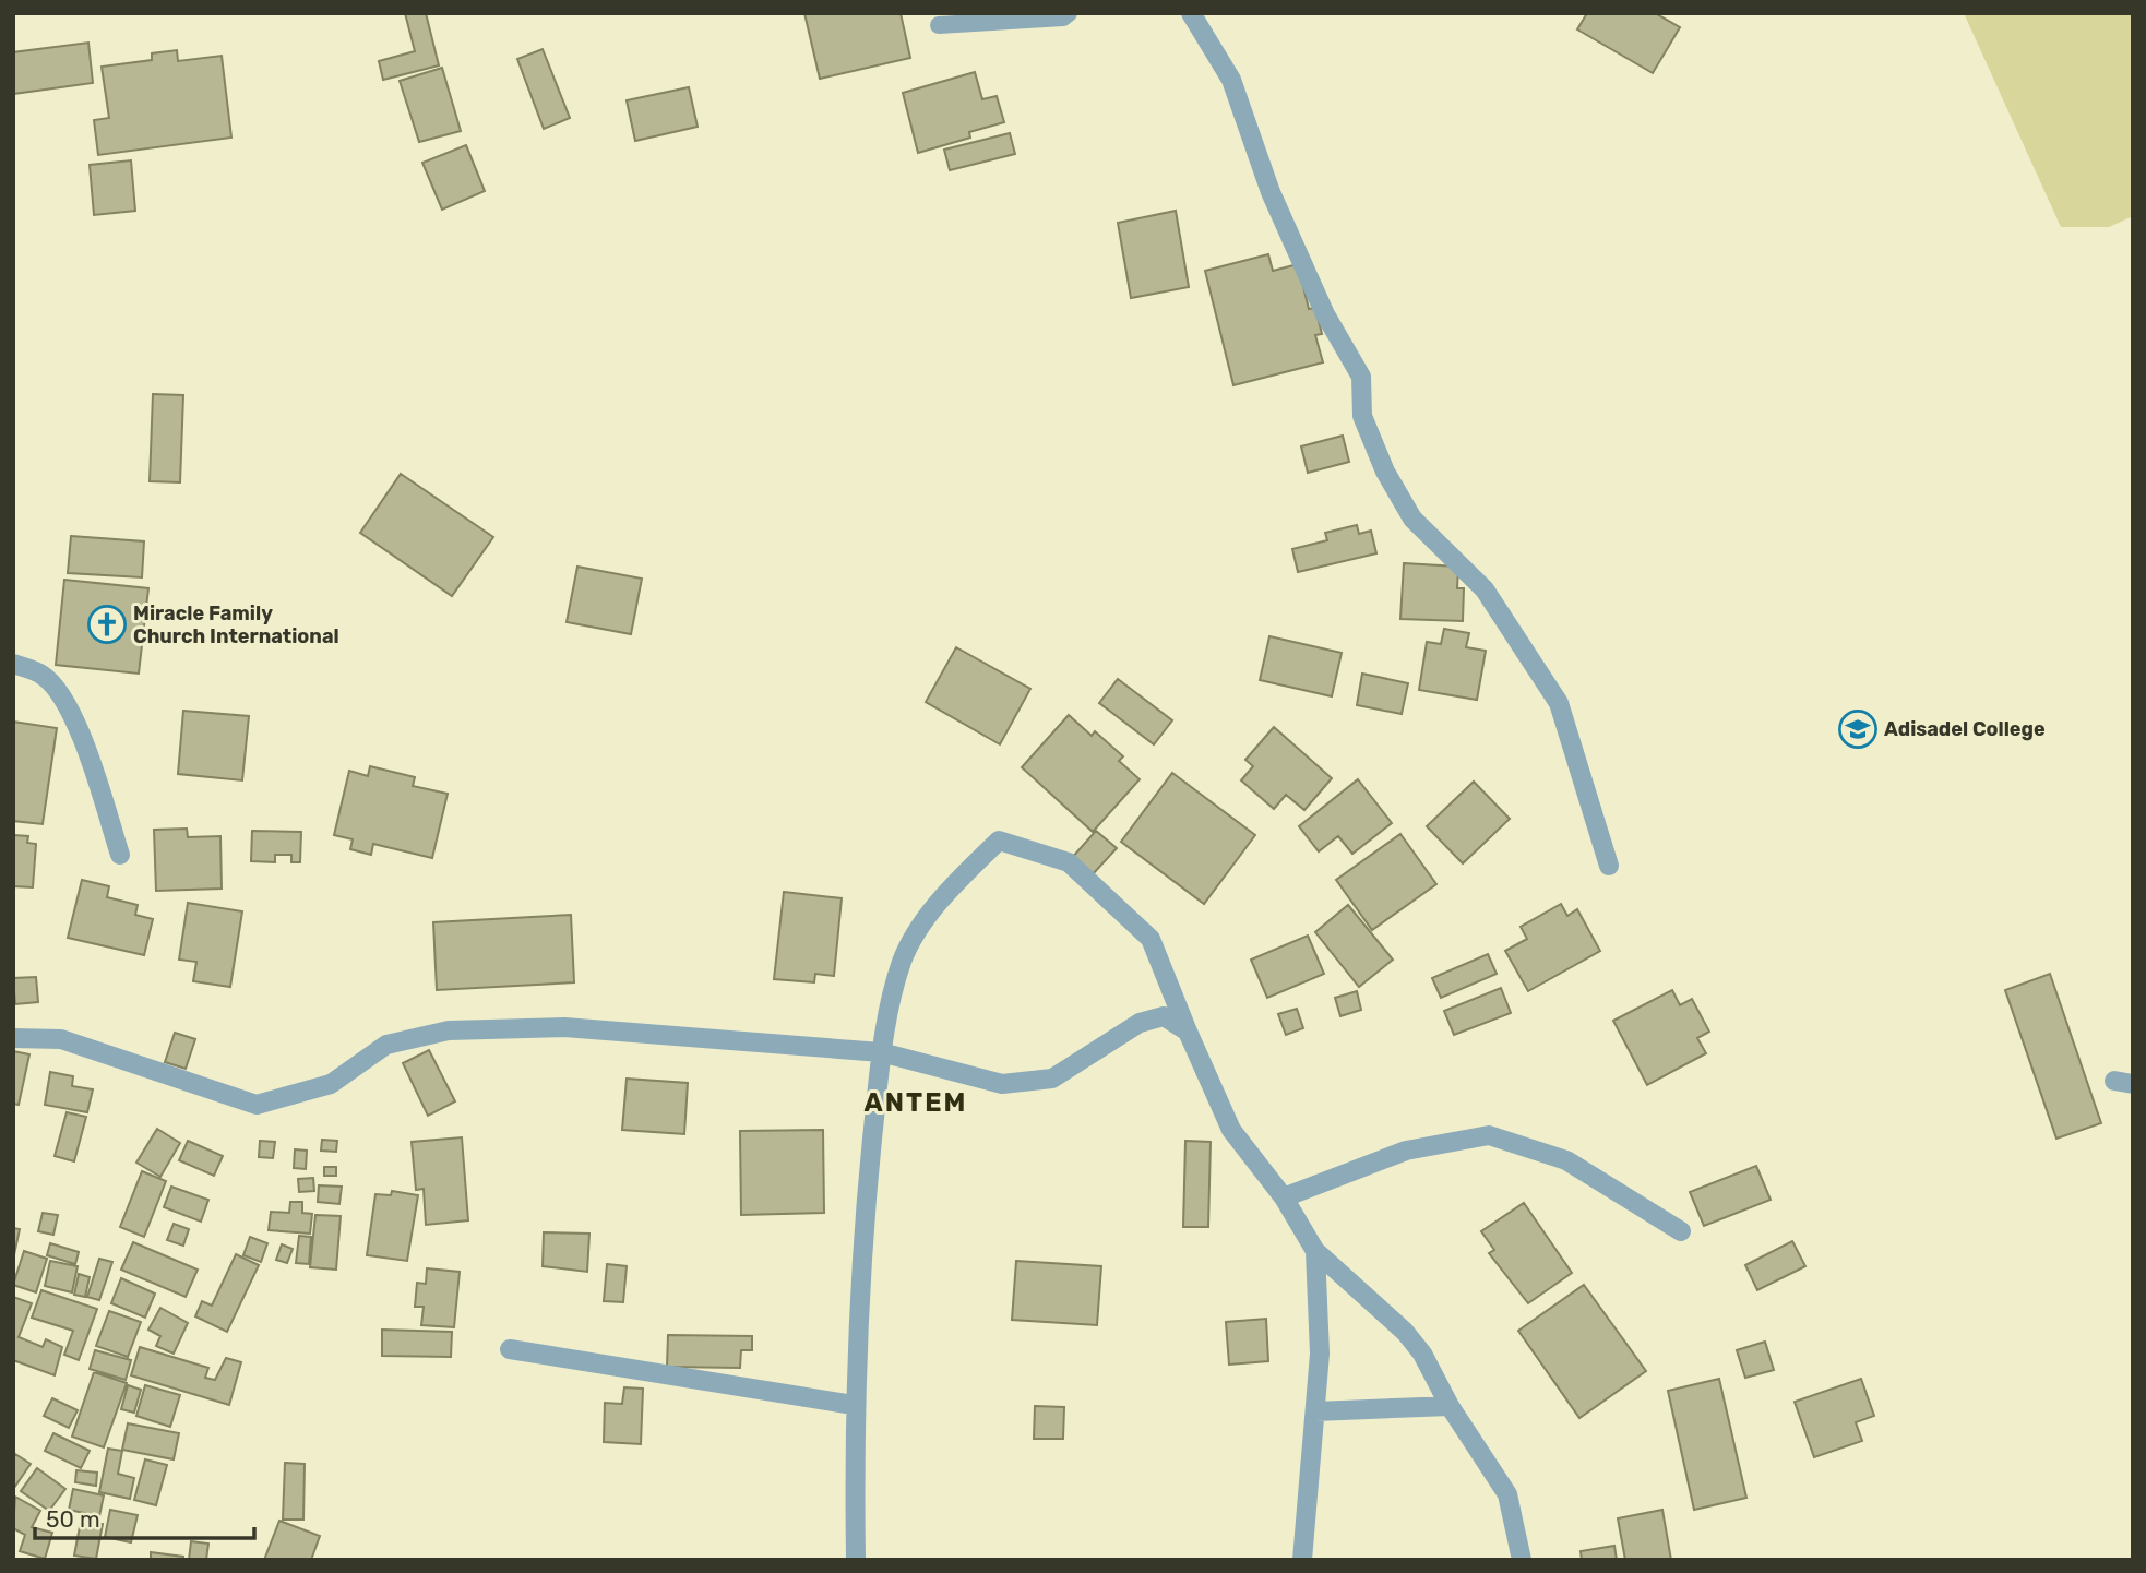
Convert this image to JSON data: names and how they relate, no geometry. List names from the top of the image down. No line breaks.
{"districts":["ANTEM"],"places":{"church":["Miracle Family Church International"],"school or university":["Adisadel College"]},"scale_bar":"50 m"}
